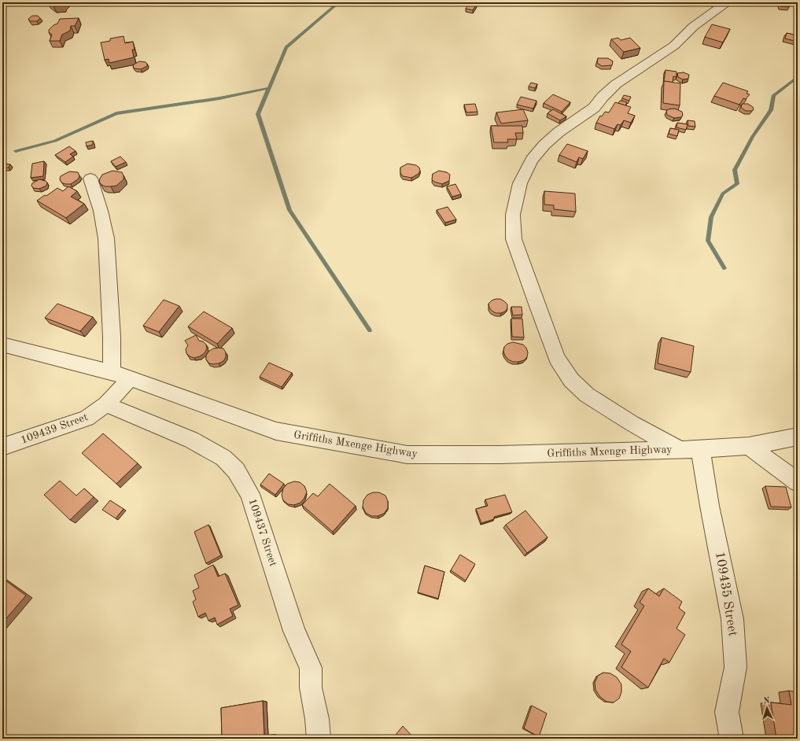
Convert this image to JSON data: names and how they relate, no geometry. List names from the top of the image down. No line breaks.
{"streets":{"street":["109439 Street","Griffiths Mxenge Highway","109437 Street","109435 Street"]},"crossings":[["109439 Street","Griffiths Mxenge Highway"],["109439 Street","109437 Street"],["Griffiths Mxenge Highway","109435 Street"]],"north":"top"}
